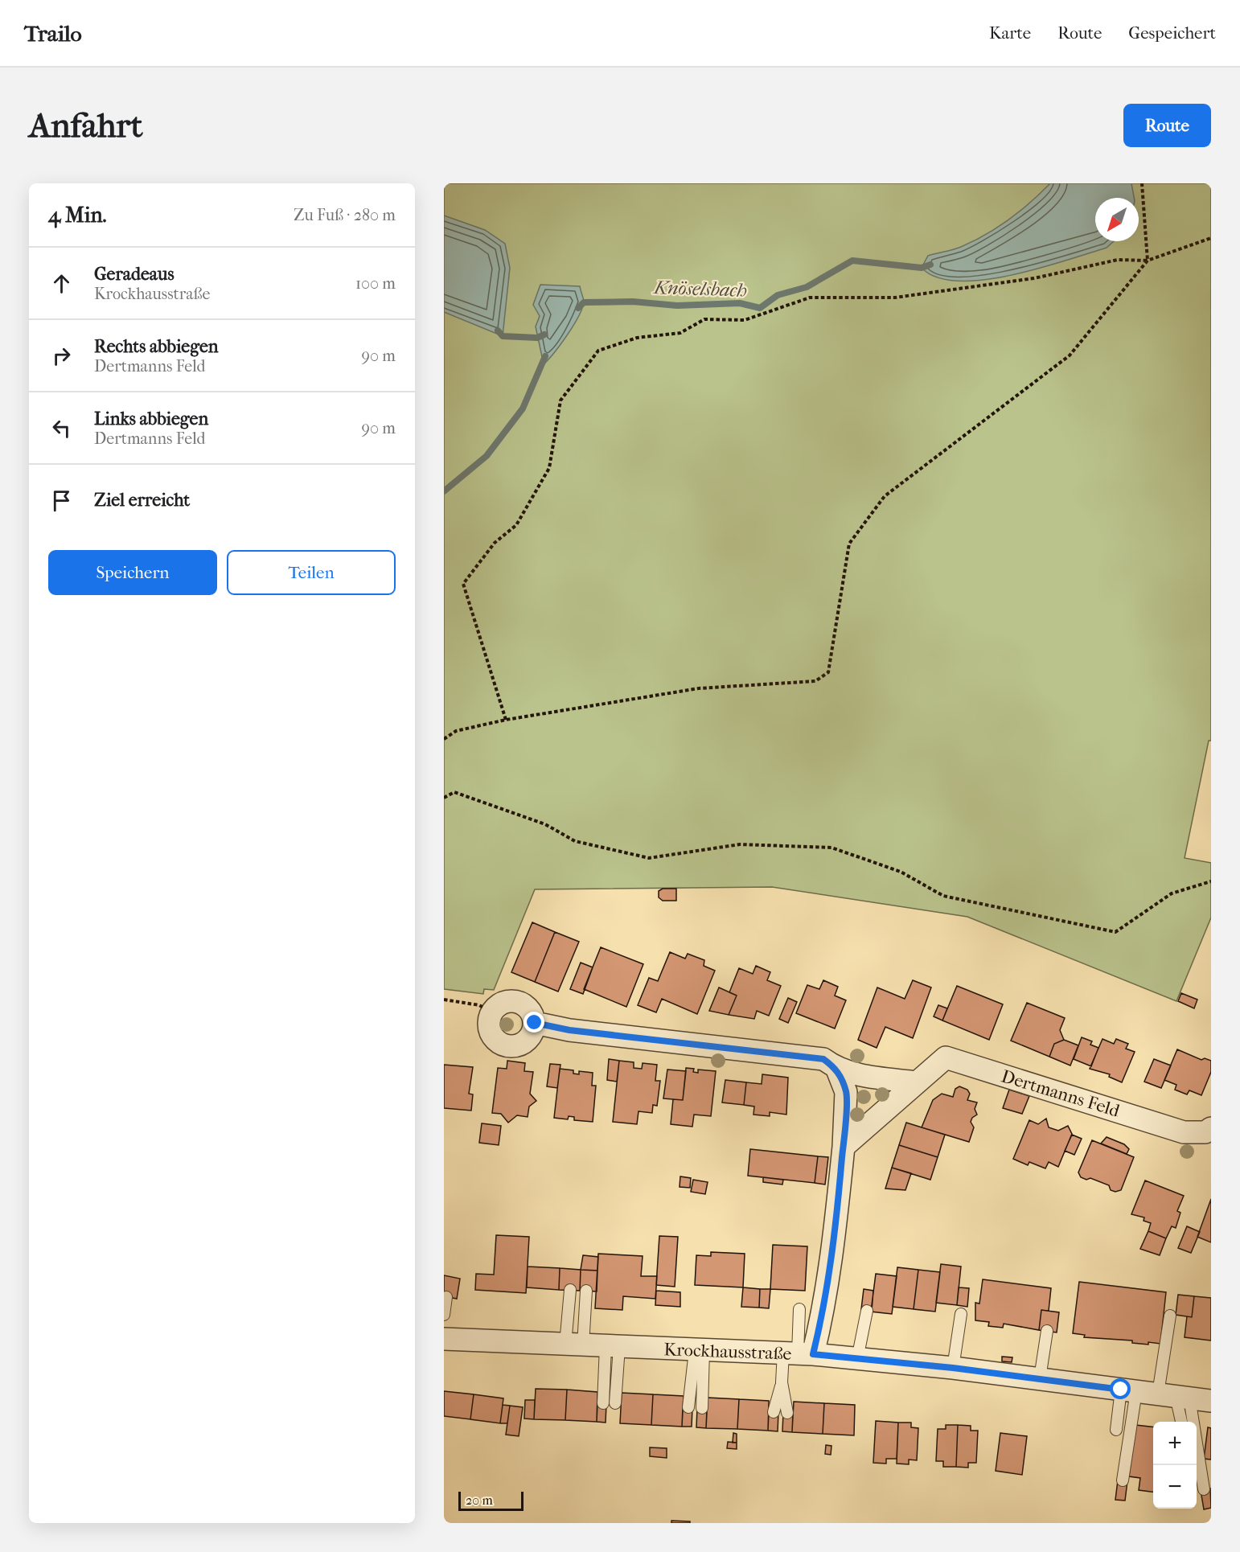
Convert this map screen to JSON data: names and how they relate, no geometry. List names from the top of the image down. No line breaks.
{"streets":{"street":["Dertmanns Feld","Krockhausstraße"]},"water":["Knöselsbach"],"scale_bar":"20 m","north":"bottom left","page":{"header":"Trailo","nav":["Karte","Route","Gespeichert"],"buttons":["Route",["Speichern","Teilen"]],"title":"Anfahrt","heading":["4 Min.","Zu Fuß · 280 m"],"list":[["Geradeaus","Krockhausstraße","100 m"],["Rechts abbiegen","Dertmanns Feld","90 m"],["Links abbiegen","Dertmanns Feld","90 m"],"Ziel erreicht"],"map_buttons":["+","−"],"scale":"20 m"}}
